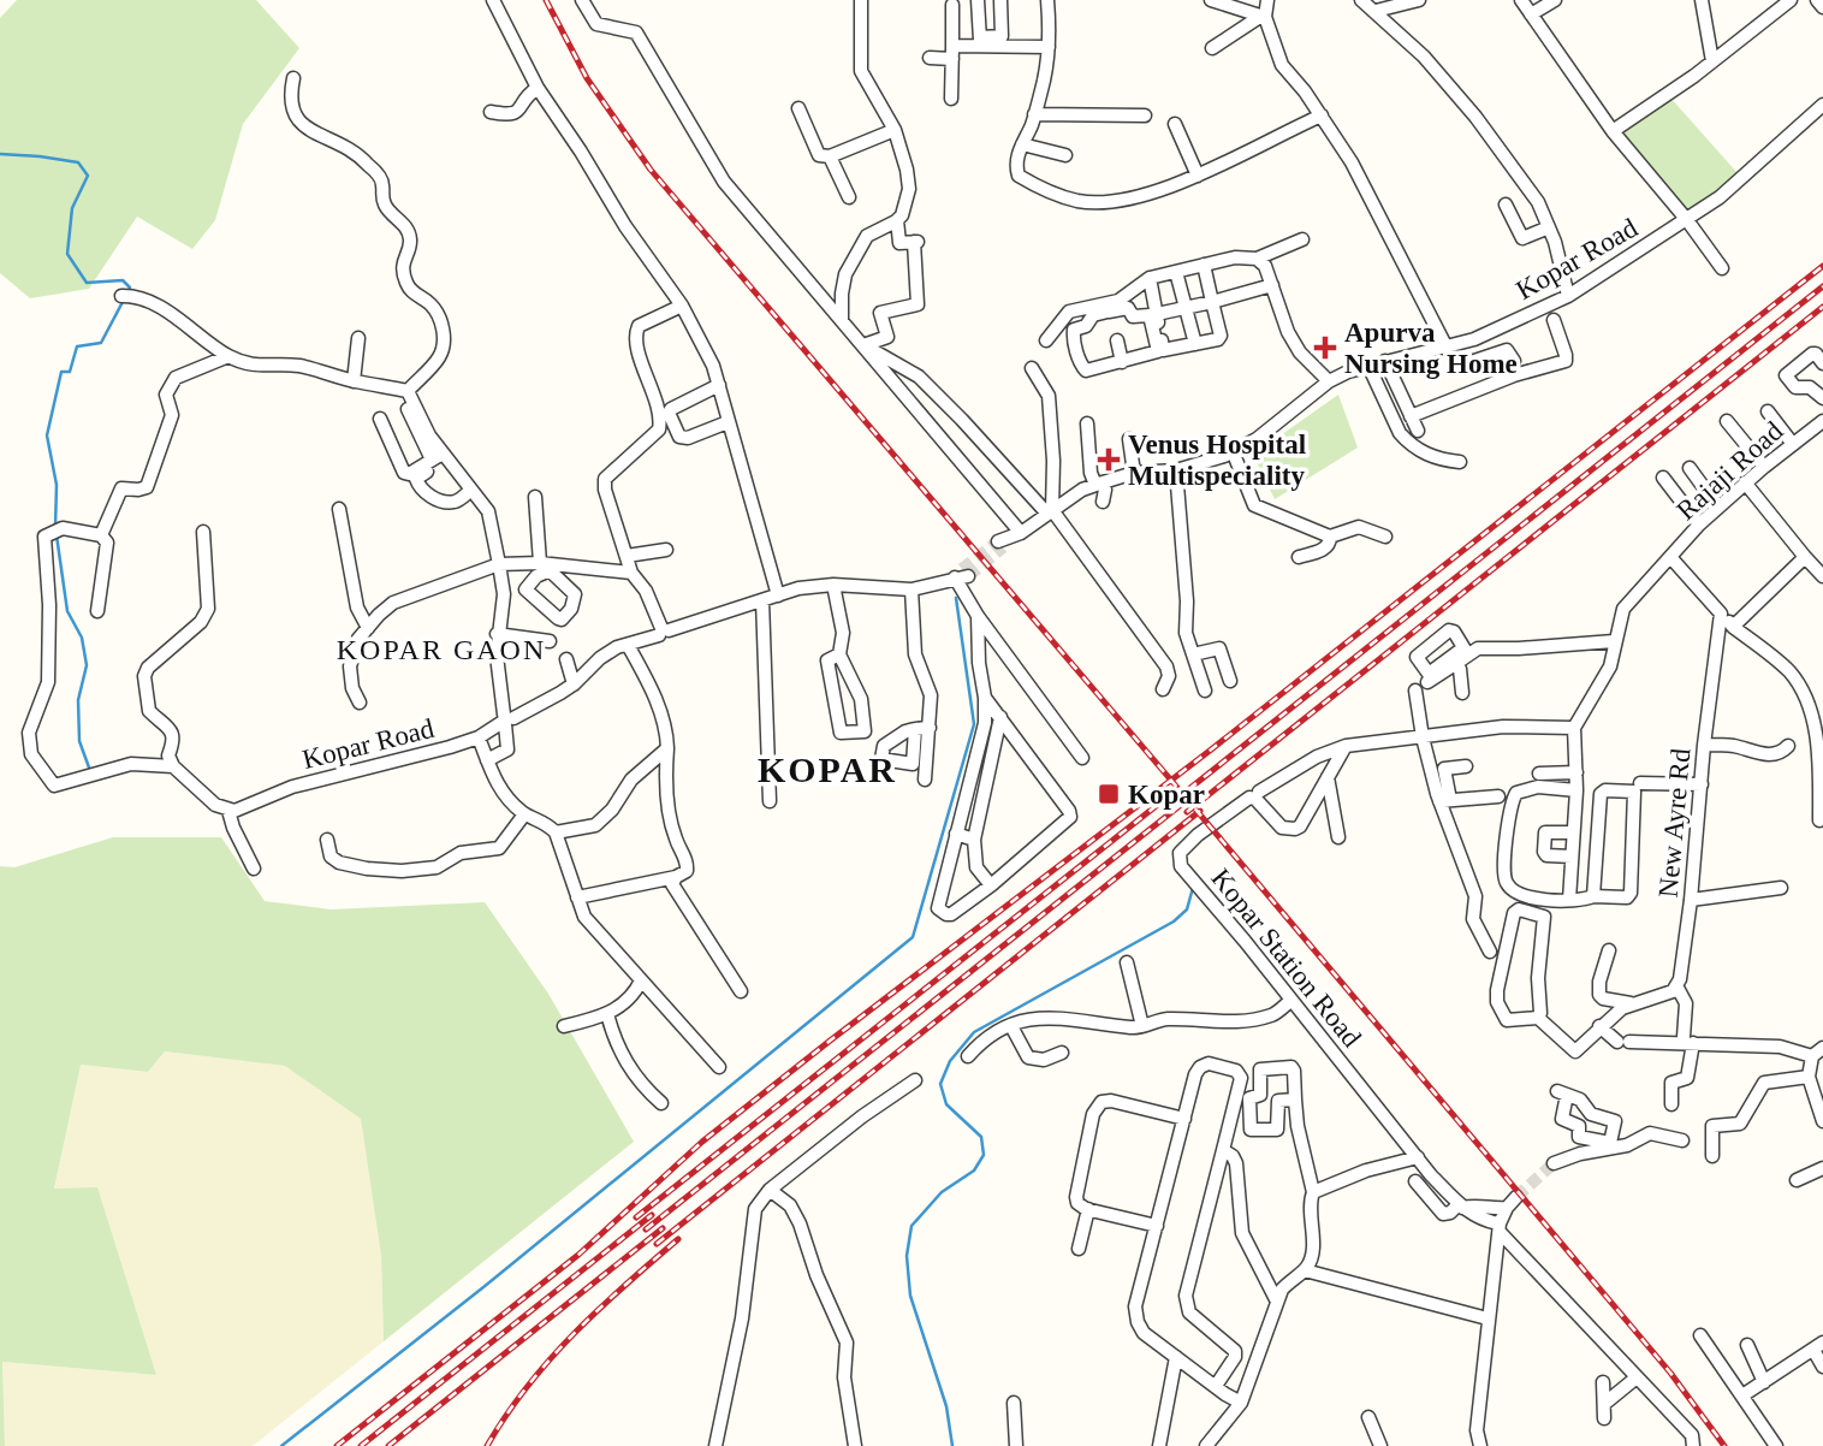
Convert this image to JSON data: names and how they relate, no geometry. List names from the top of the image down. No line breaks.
{"streets":{"street":["Kopar Road","Rajaji Road","New Ayre Rd","Kopar Station Road"]},"districts":["KOPAR GAON","KOPAR"],"places":{"health":["Apurva Nursing Home","Venus Hospital Multispeciality"],"transit":["Kopar"]}}
